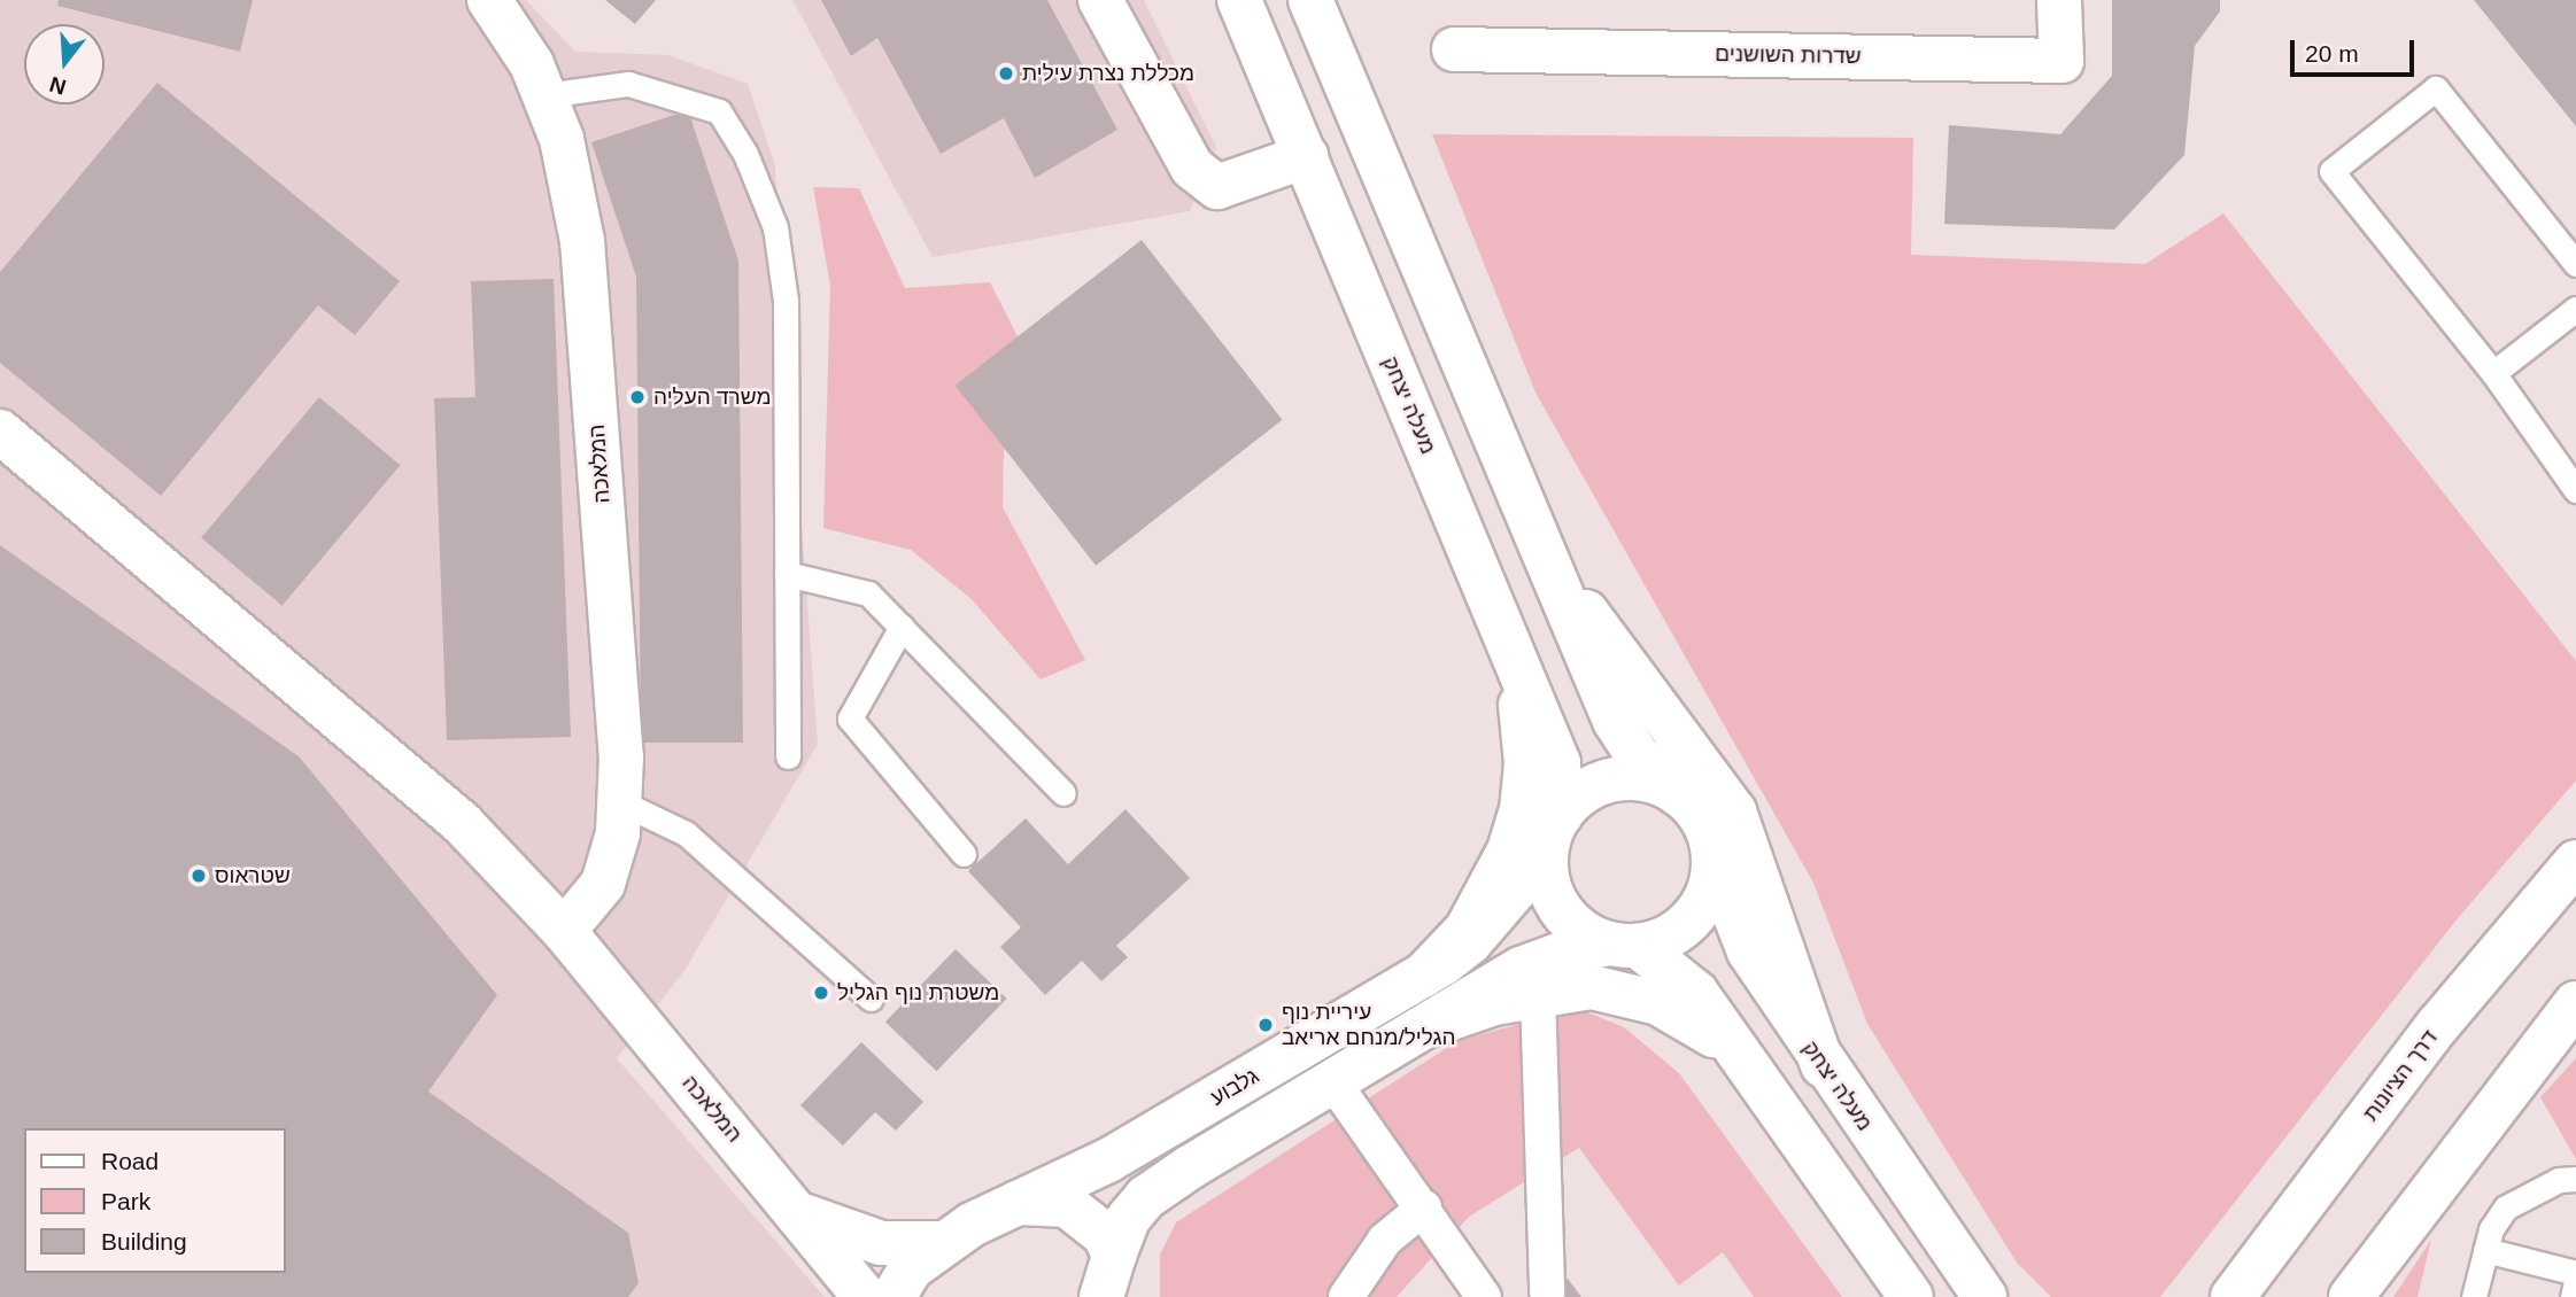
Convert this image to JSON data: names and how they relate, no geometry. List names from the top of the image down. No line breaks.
{"streets":{"main road":["שדרות השושנים","מעלה יצחק","המלאכה","דרך הציונות","גלבוע"]},"crossings":[["מעלה יצחק","גלבוע"],["המלאכה","גלבוע"]],"places":["מכללת נצרת עילית","משרד העליה","שטראוס","משטרת נוף הגליל","עיריית נוף הגליל/מנחם אריאב"],"legend":["Road","Park","Building"],"scale_bar":"20 m","north":"bottom"}
